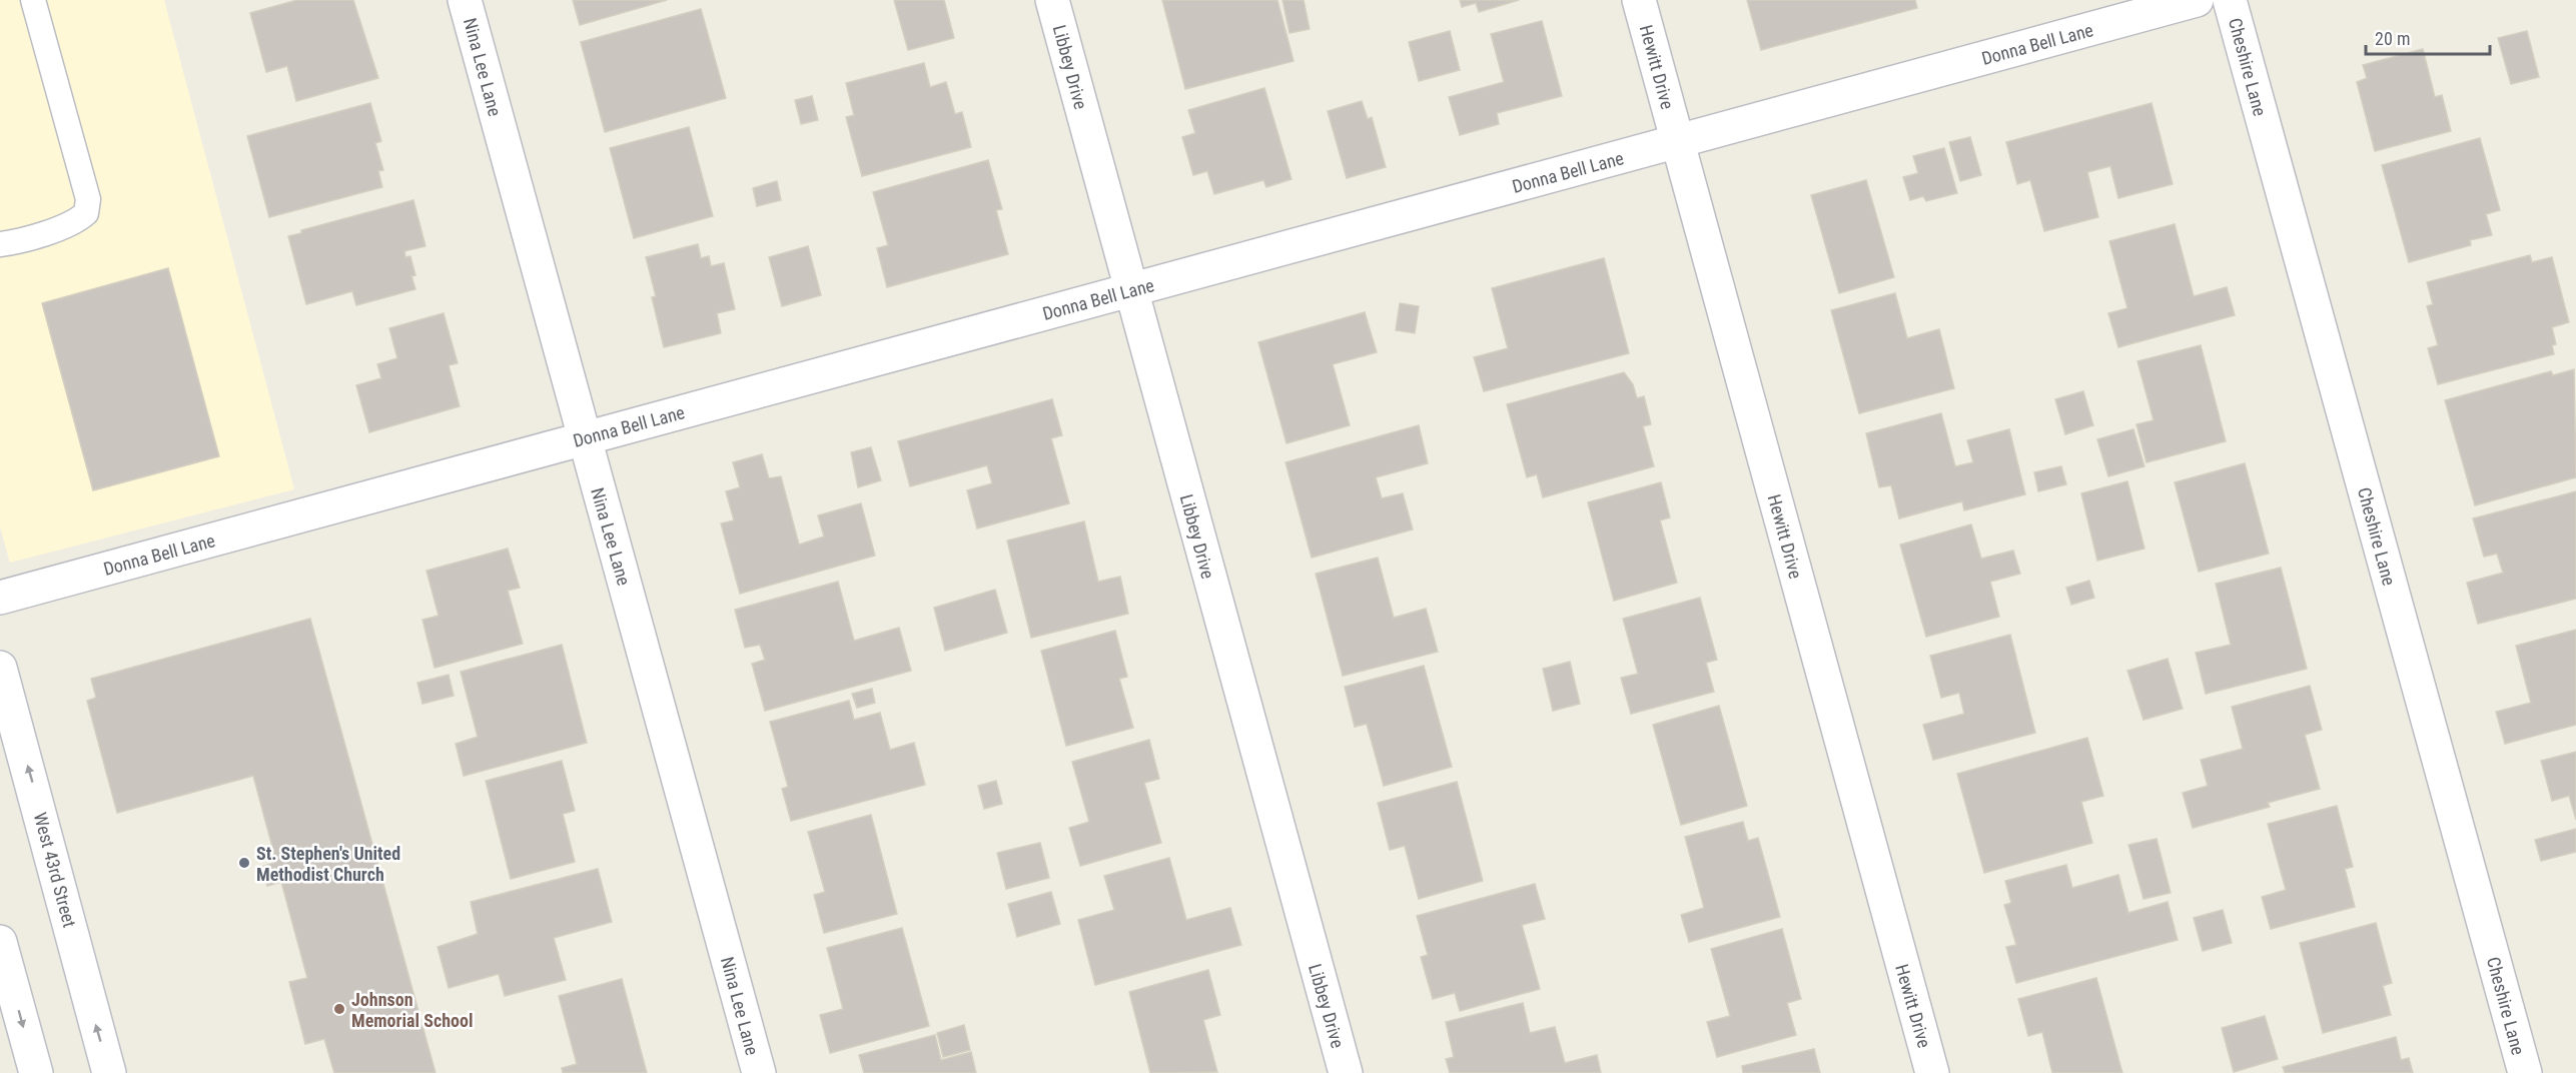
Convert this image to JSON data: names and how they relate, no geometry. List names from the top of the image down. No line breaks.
{"streets":{"street":["Donna Bell Lane","Nina Lee Lane","Libbey Drive","Hewitt Drive","Cheshire Lane","West 43rd Street"]},"crossings":[["Donna Bell Lane","Nina Lee Lane"],["Donna Bell Lane","Libbey Drive"],["Donna Bell Lane","Hewitt Drive"]],"one_way":["West 43rd Street"],"places":["St. Stephen's United Methodist Church","Johnson Memorial School"],"scale_bar":"20 m"}
